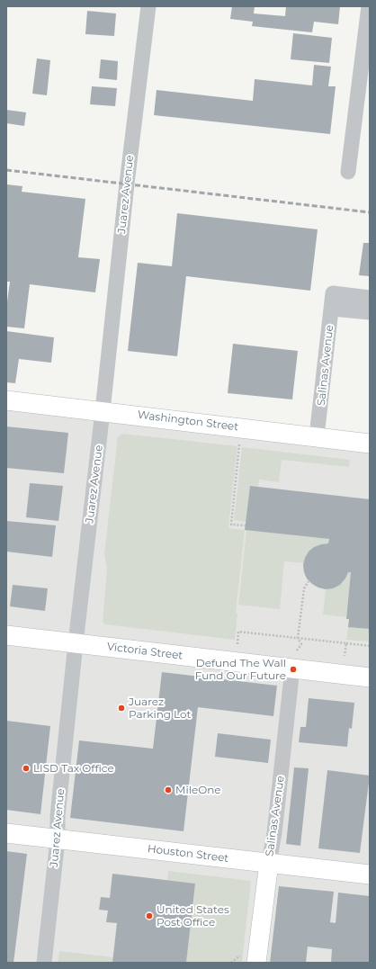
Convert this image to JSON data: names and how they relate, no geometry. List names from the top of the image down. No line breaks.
{"streets":{"main road":["Salinas Avenue","Washington Street","Victoria Street","Houston Street"],"street":["Juarez Avenue"]},"crossings":[["Juarez Avenue","Washington Street"],["Juarez Avenue","Victoria Street"],["Juarez Avenue","Houston Street"],["Salinas Avenue","Washington Street"],["Salinas Avenue","Victoria Street"],["Salinas Avenue","Houston Street"]],"places":["Defund The Wall Fund Our Future","Juarez Parking Lot","LISD Tax Office","MileOne","United States Post Office"]}
